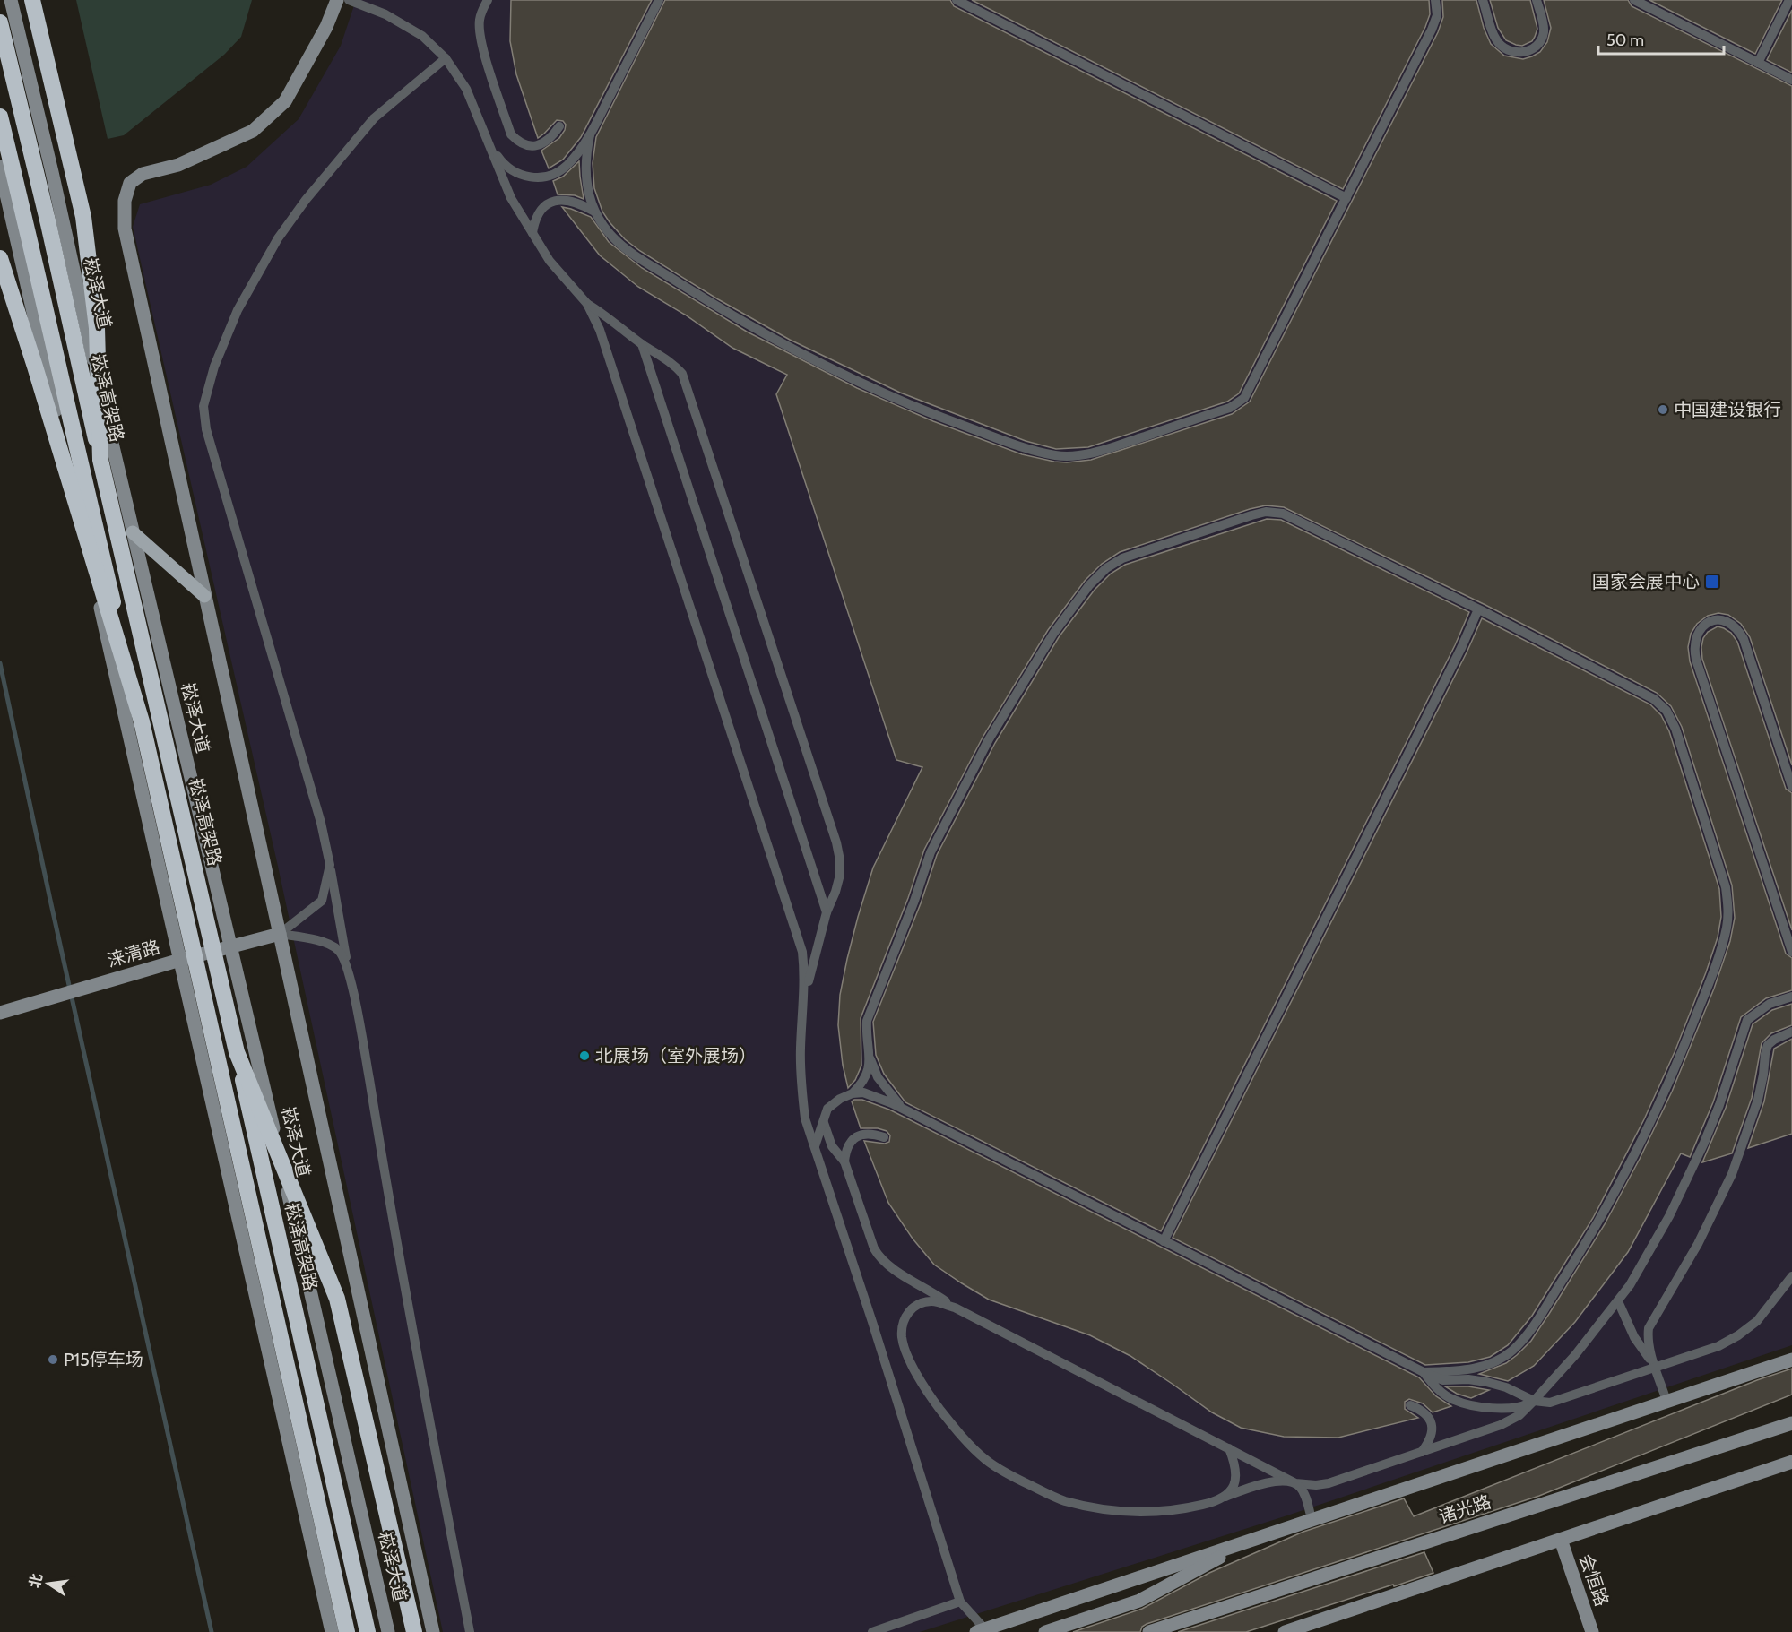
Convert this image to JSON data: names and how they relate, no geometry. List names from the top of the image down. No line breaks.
{"streets":{"highway":["崧泽高架路"],"main road":["崧泽大道","涞清路","诸光路","会恒路"]},"crossings":[["崧泽大道","涞清路"]],"places":{"other":["中国建设银行","北展场（室外展场）","P15停车场"],"transit":["国家会展中心"]},"scale_bar":"50 m","north":"left"}
